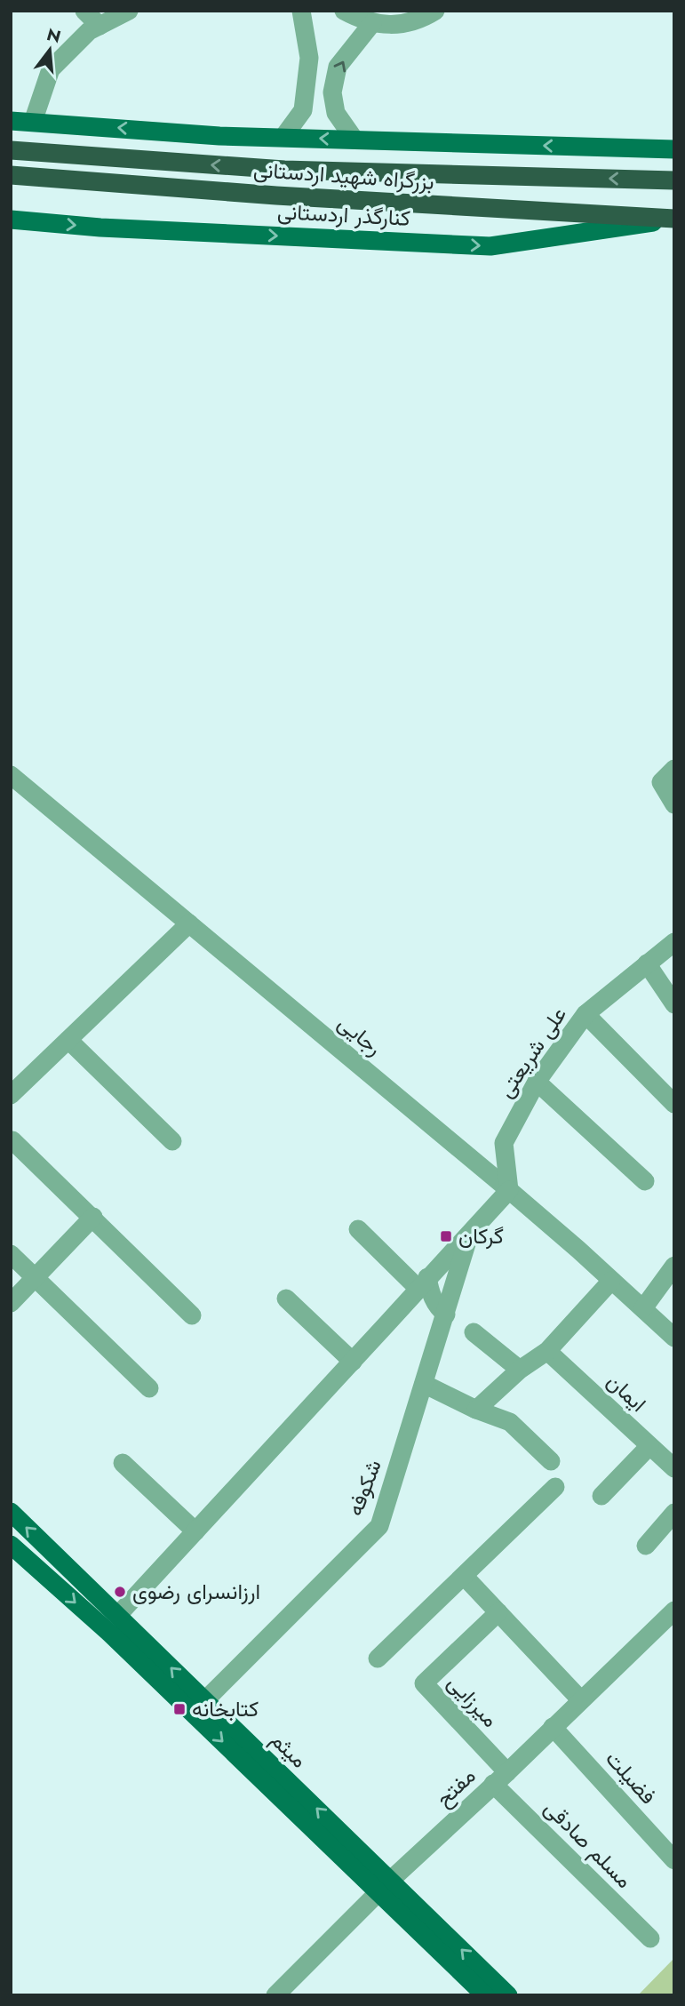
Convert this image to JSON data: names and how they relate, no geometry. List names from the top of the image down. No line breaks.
{"streets":{"highway":["بزرگراه شهید اردستانی"],"main road":["کنارگذر اردستانی","میثم"],"street":["رجایی","علی شریعتی","ایمان","شکوفه","میرزایی","فضیلت","مفتح","مسلم صادقی"]},"crossings":[["بزرگراه شهید اردستانی","کنارگذر اردستانی"],["رجایی","علی شریعتی"],["شکوفه","میثم"],["میرزایی","مفتح"],["میرزایی","مسلم صادقی"],["میثم","مفتح"],["فضیلت","مفتح"],["مفتح","مسلم صادقی"]],"places":{"transit":["گرکان","کتابخانه"],"other":["ارزانسرای رضوی"]},"north":"top"}
